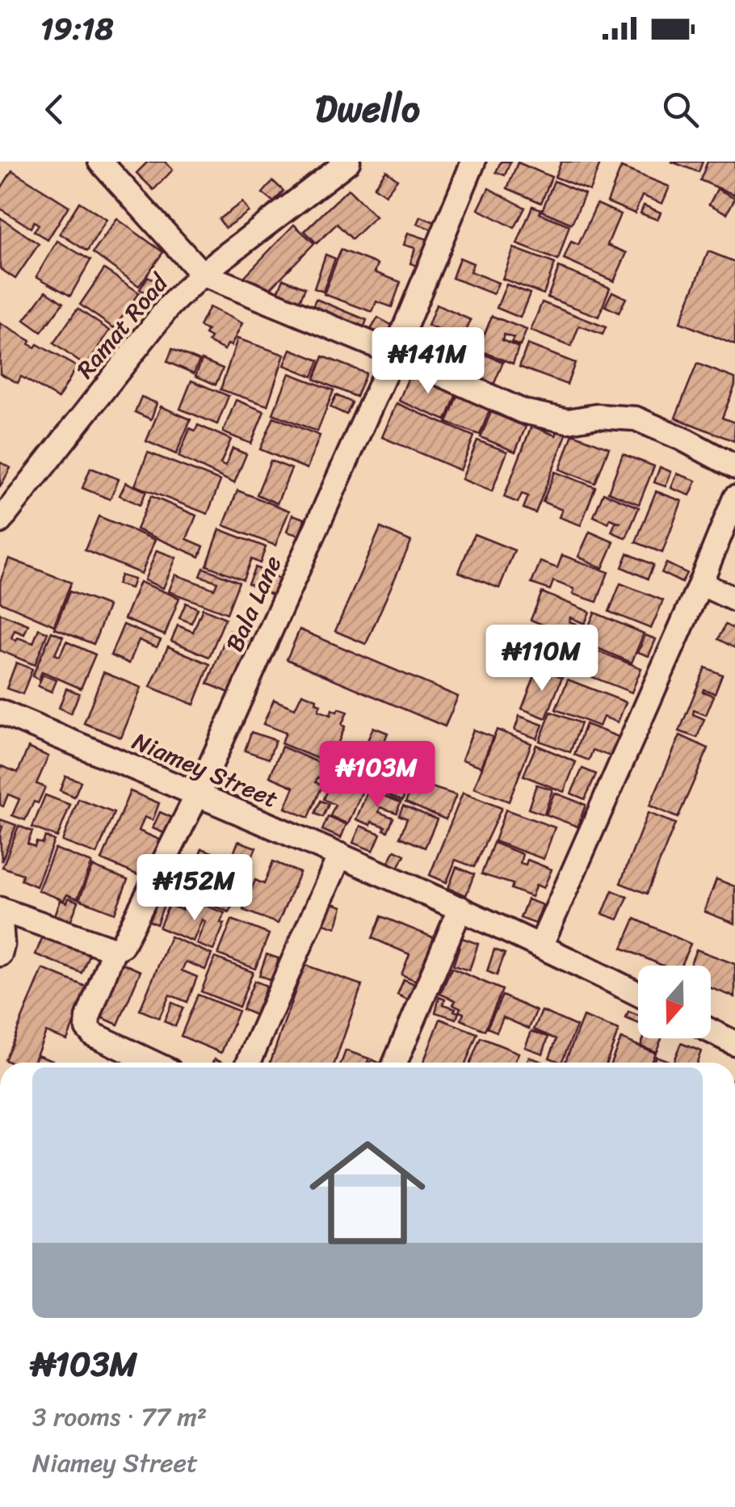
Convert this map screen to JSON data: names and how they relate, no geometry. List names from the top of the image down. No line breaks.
{"streets":{"street":["Ramat Road","Bala Lane","Niamey Street"]},"crossings":[["Bala Lane","Niamey Street"]],"north":"bottom","page":{"status":"19:18","header":"Dwello","price":["₦141M","₦110M","₦103M","₦152M"],"list":[{"name":"₦103M","note":"3 rooms · 77 m² · Niamey Street"}]}}
